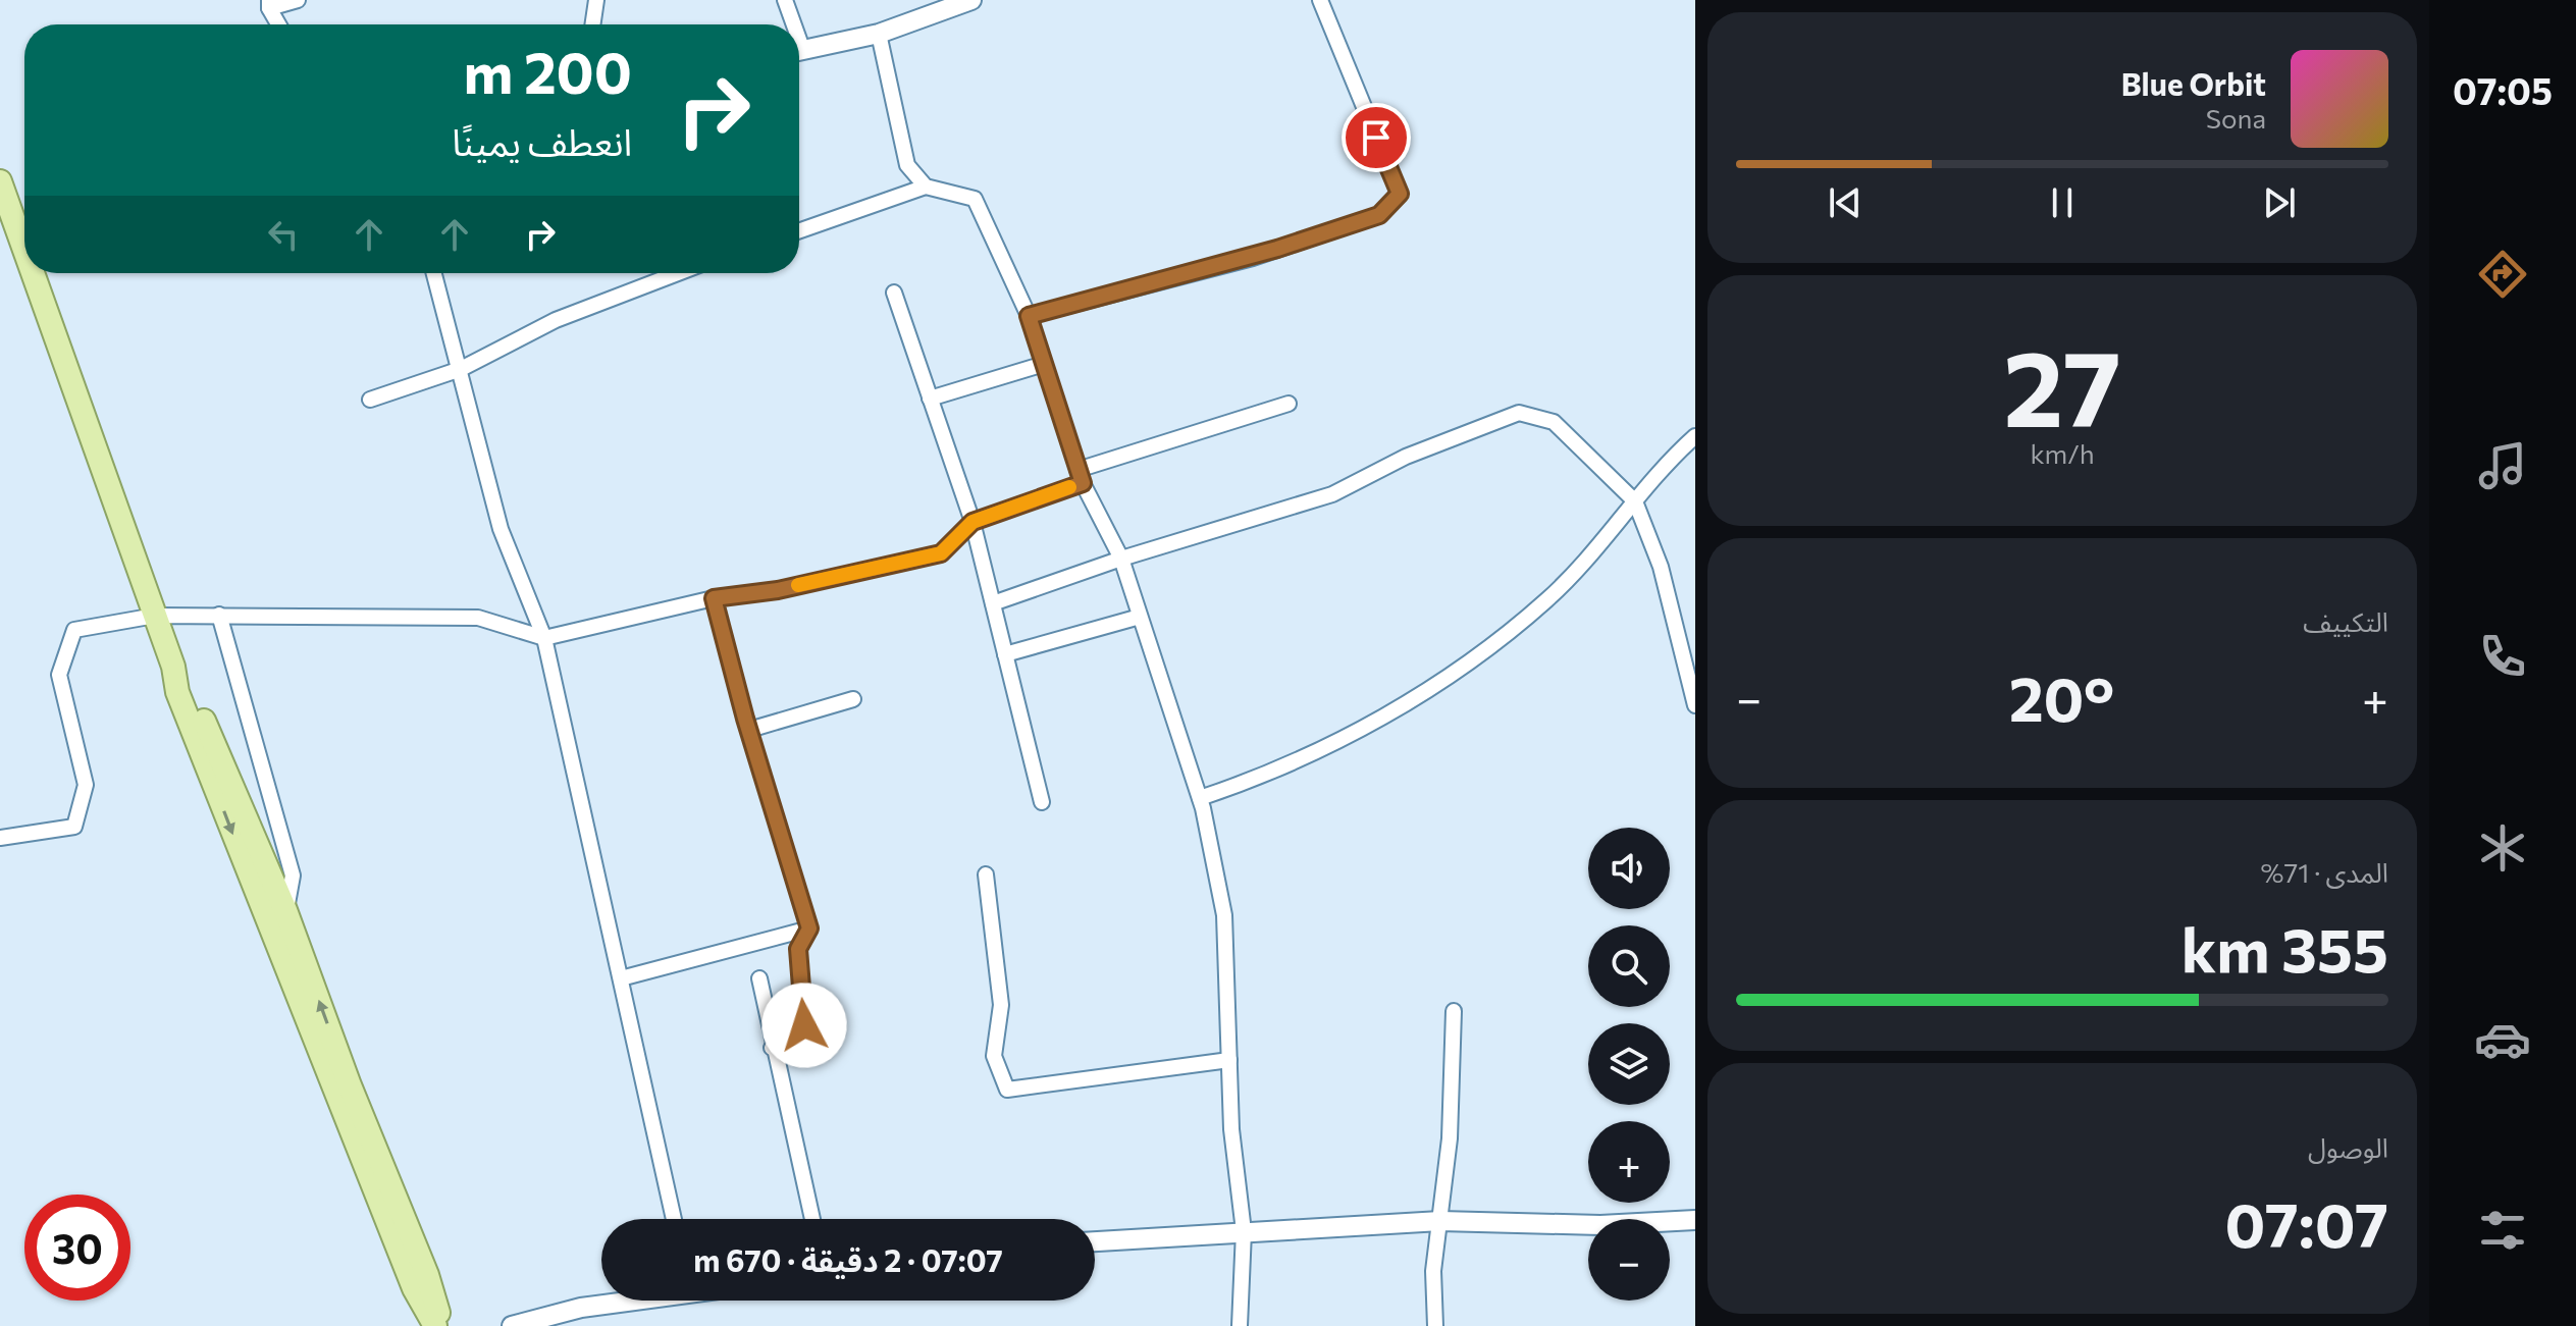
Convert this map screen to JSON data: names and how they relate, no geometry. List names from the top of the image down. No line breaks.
{"page":{"tabs":"07:05","turn":["200 m","انعطف يمينًا"],"song":["Blue Orbit","Sona"],"tile":[["27","km/h"],"التكييف",["المدى · 71%","355 km"],["الوصول","07:07"]],"heat":["−","20°","+"],"map_buttons":["+","−"],"limit":"30","trip":"07:07 · 2 دقيقة · 670 m"}}
